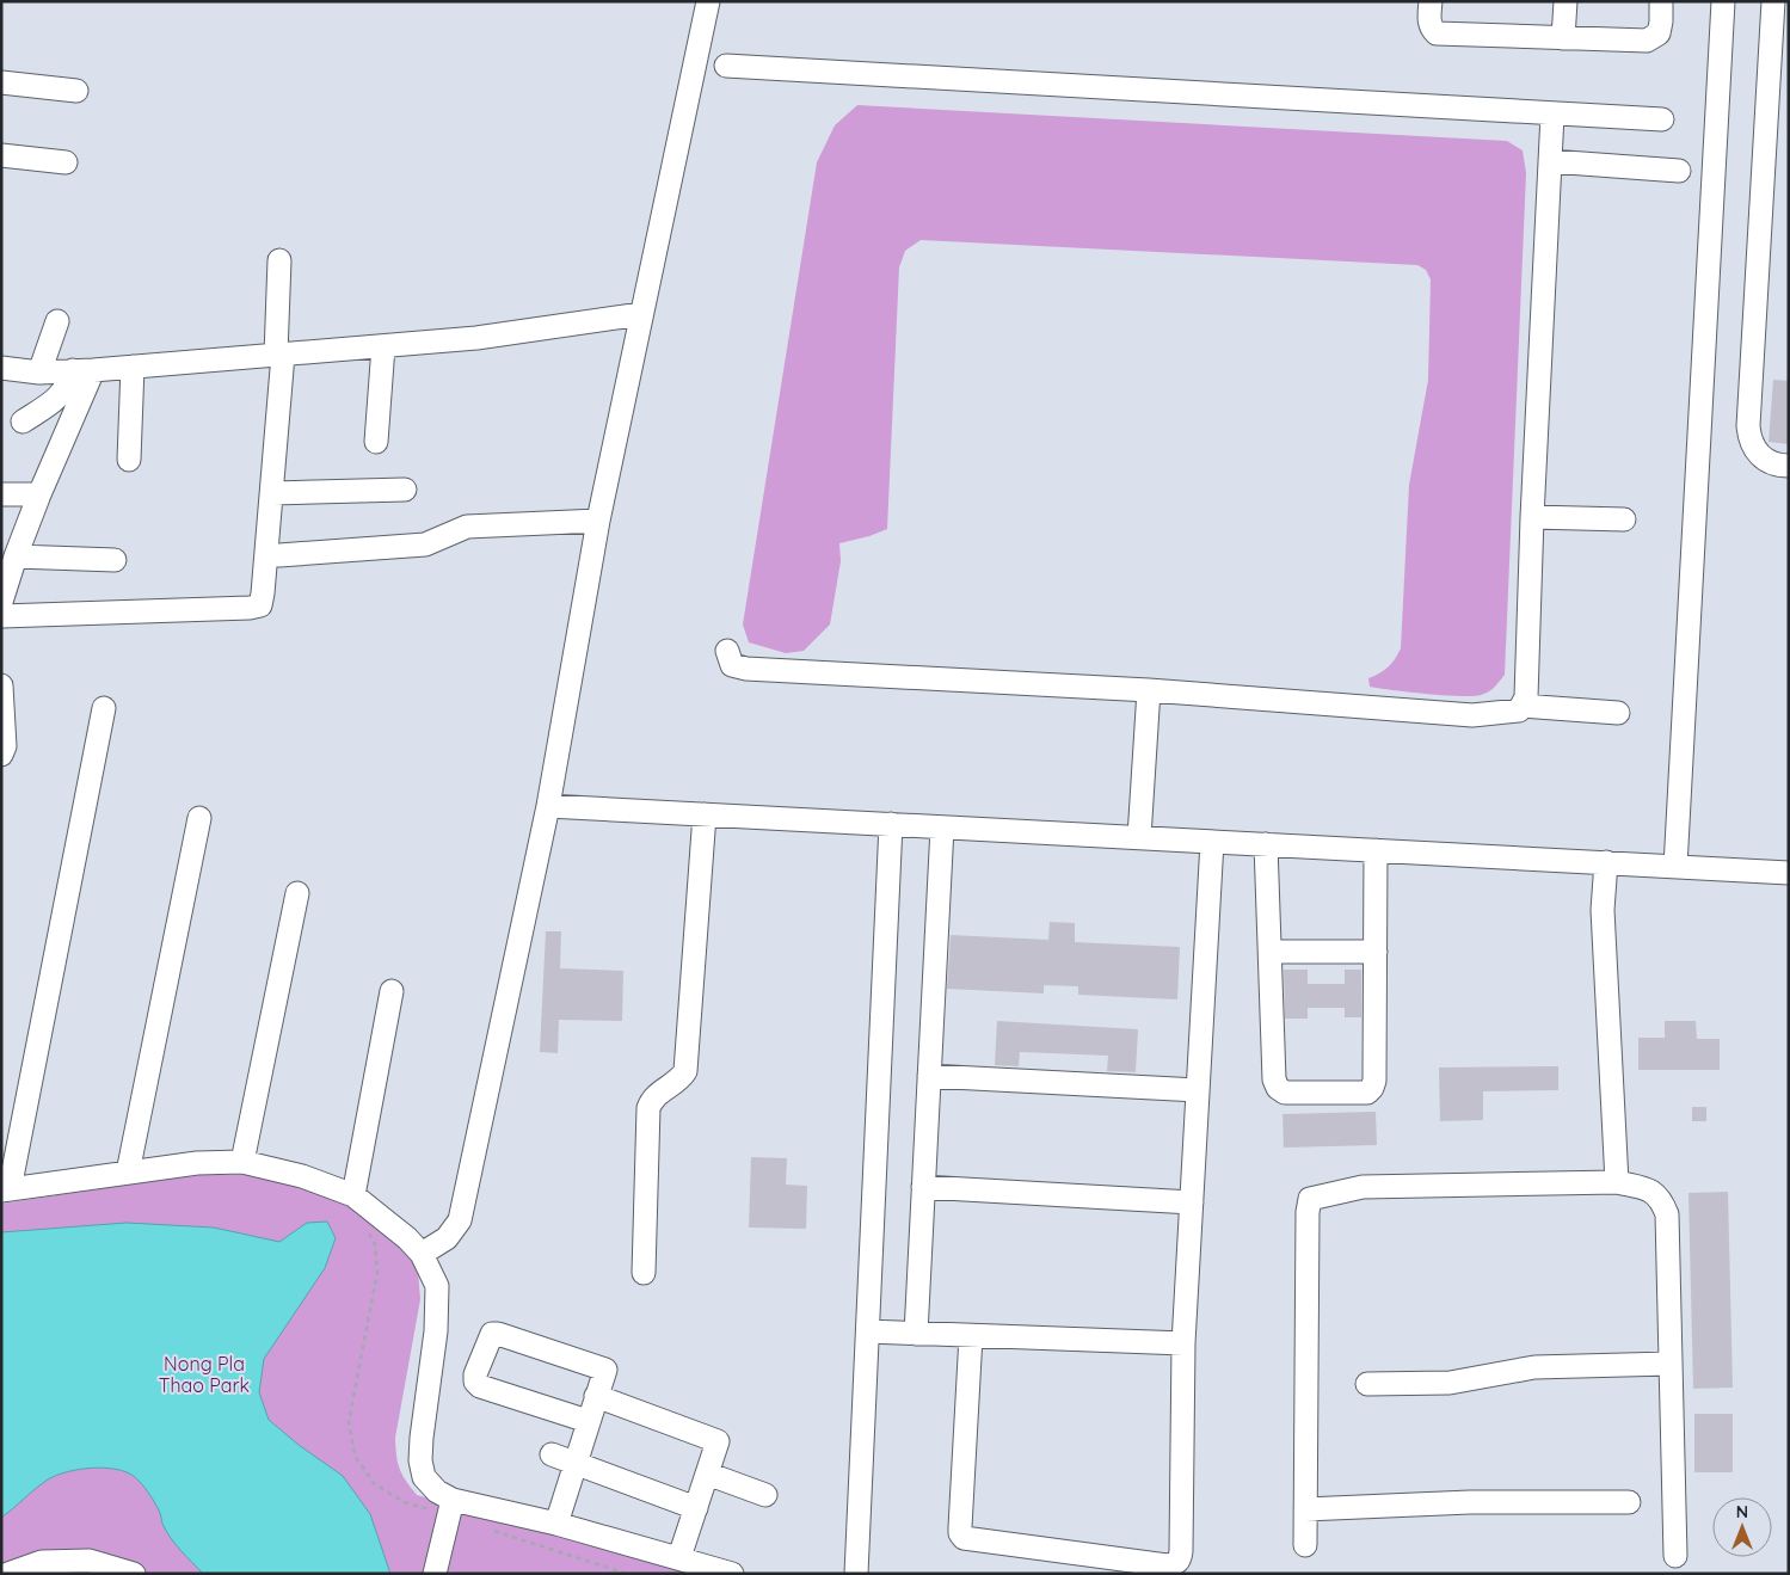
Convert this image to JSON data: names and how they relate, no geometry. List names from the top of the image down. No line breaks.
{"parks":["Nong Pla Thao Park"],"north":"top"}
